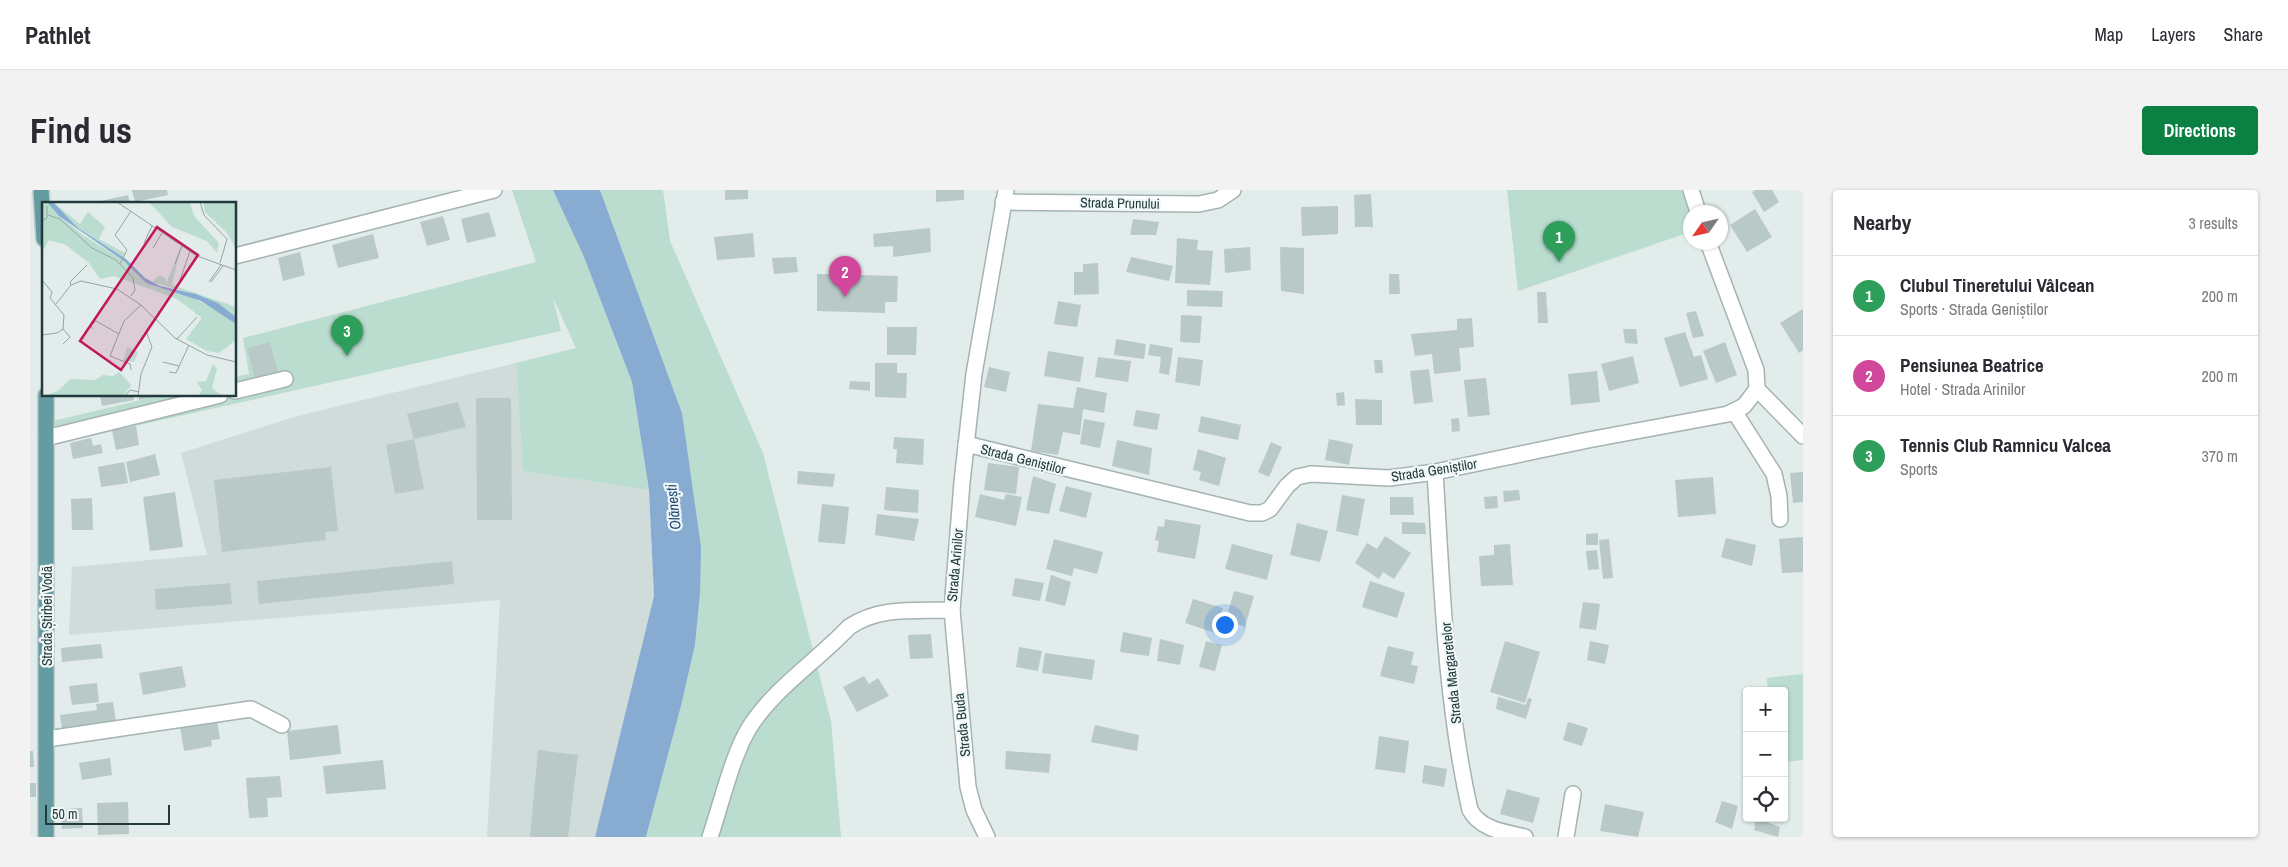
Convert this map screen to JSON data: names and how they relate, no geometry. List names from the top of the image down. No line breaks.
{"streets":{"main road":["Strada Știrbei Vodă"],"street":["Strada Prunului","Strada Geniștilor","Strada Arinilor","Strada Margaretelor","Strada Buda"]},"crossings":[["Strada Prunului","Strada Arinilor"],["Strada Geniștilor","Strada Arinilor"],["Strada Geniștilor","Strada Margaretelor"],["Strada Arinilor","Strada Buda"]],"water":["Olănești"],"scale_bar":"50 m","north":"bottom left","page":{"header":"Pathlet","nav":["Map","Layers","Share"],"buttons":"Directions","title":"Find us","heading":["Nearby","3 results"],"pins":["1","2","3"],"list":[{"mark":"1","name":"Clubul Tineretului Vâlcean","note":"Sports · Strada Geniștilor","value":"200 m"},{"mark":"2","name":"Pensiunea Beatrice","note":"Hotel · Strada Arinilor","value":"200 m"},{"mark":"3","name":"Tennis Club Ramnicu Valcea","note":"Sports","value":"370 m"}],"map_buttons":["+","−"],"scale":"50 m"}}
